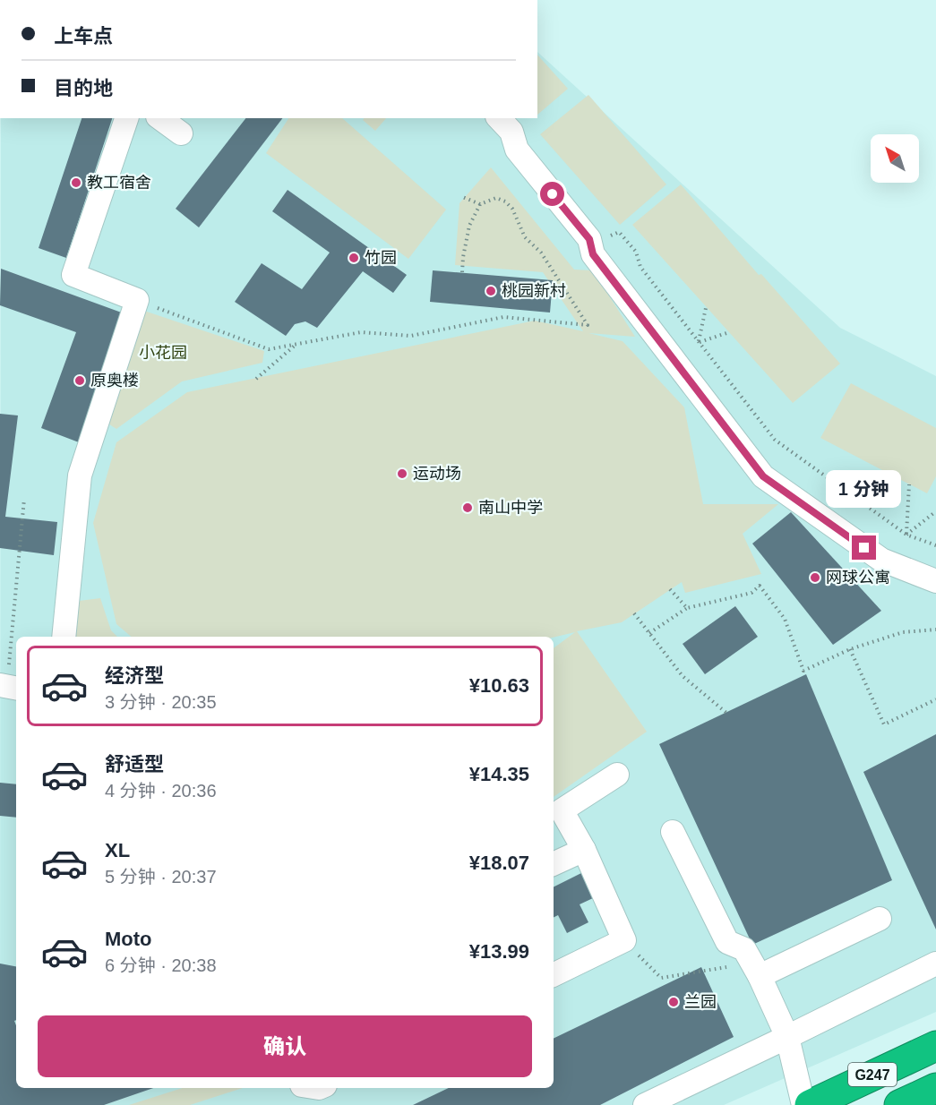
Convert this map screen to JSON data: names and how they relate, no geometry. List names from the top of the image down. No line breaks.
{"streets":{"highway":["G247"]},"parks":["小花园"],"places":["教工宿舍","竹园","桃园新村","原奥楼","运动场","南山中学","网球公寓","兰园"],"north":"top left","page":{"banner":["上车点","目的地"],"bubble":"1 分钟","list":[{"name":"经济型","note":"3 分钟 · 20:35","value":"¥10.63"},{"name":"舒适型","note":"4 分钟 · 20:36","value":"¥14.35"},{"name":"XL","note":"5 分钟 · 20:37","value":"¥18.07"},{"name":"Moto","note":"6 分钟 · 20:38","value":"¥13.99"}],"buttons":"确认"}}
